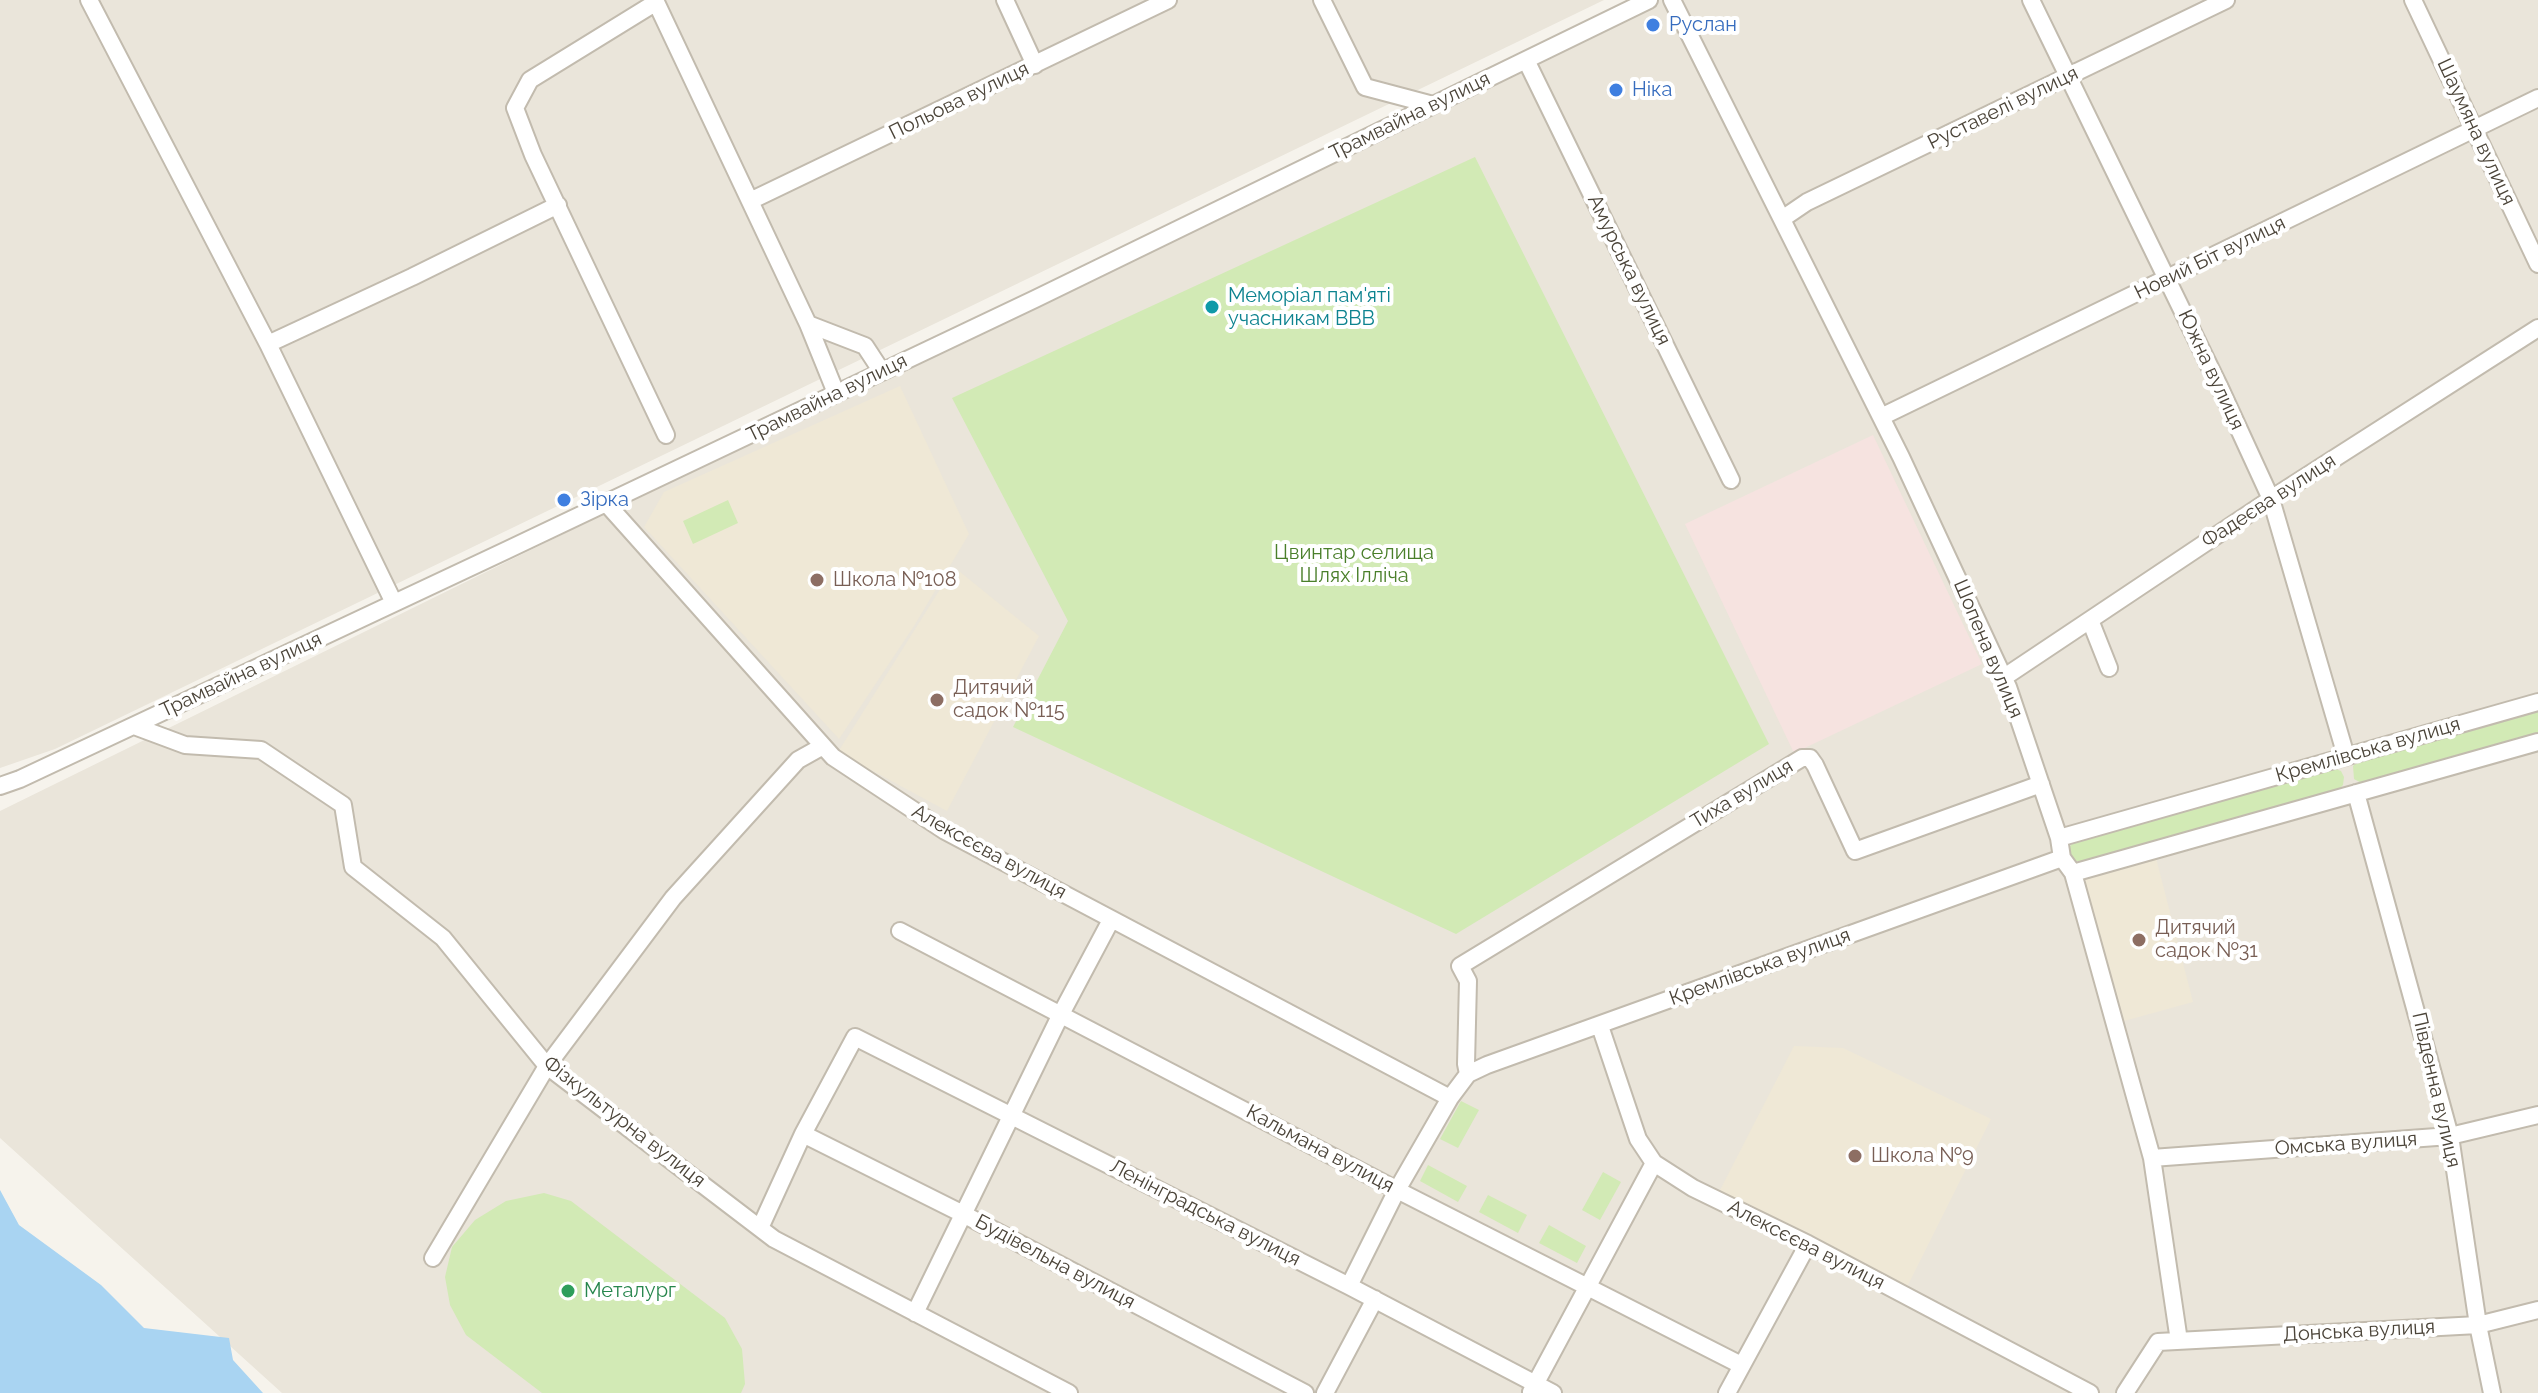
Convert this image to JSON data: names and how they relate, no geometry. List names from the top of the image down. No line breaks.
{"streets":{"street":["Польова вулиця","Руставелі вулиця","Трамвайна вулиця","Шаумяна вулиця","Новий Біт вулиця","Амурська вулиця","Южна вулиця","Фадеєва вулиця","Шопена вулиця","Кремлівська вулиця","Тиха вулиця","Алексєєва вулиця","Південна вулиця","Фiзкультурна вулиця","Омська вулиця","Кальмана вулиця","Ленінградська вулиця","Будівельна вулиця","Донська вулиця"]},"crossings":[["Руставелі вулиця","Южна вулиця"],["Руставелі вулиця","Шопена вулиця"],["Трамвайна вулиця","Амурська вулиця"],["Трамвайна вулиця","Алексєєва вулиця"],["Трамвайна вулиця","Фiзкультурна вулиця"],["Шаумяна вулиця","Новий Біт вулиця"],["Новий Біт вулиця","Южна вулиця"],["Новий Біт вулиця","Шопена вулиця"],["Южна вулиця","Фадеєва вулиця"],["Южна вулиця","Кремлівська вулиця"],["Фадеєва вулиця","Шопена вулиця"],["Шопена вулиця","Кремлівська вулиця"],["Шопена вулиця","Тиха вулиця"],["Шопена вулиця","Омська вулиця"],["Шопена вулиця","Донська вулиця"],["Кремлівська вулиця","Тиха вулиця"],["Кремлівська вулиця","Алексєєва вулиця"],["Кремлівська вулиця","Південна вулиця"],["Південна вулиця","Омська вулиця"],["Південна вулиця","Донська вулиця"],["Ленінградська вулиця","Будівельна вулиця"]],"parks":["Цвинтар селища Шлях Ілліча"],"places":["Руслан","Ніка","Меморіал пам'яті учасникам ВВВ","Зірка","Школа №108","Дитячий садок №115","Дитячий садок №31","Школа №9","Металург"]}
